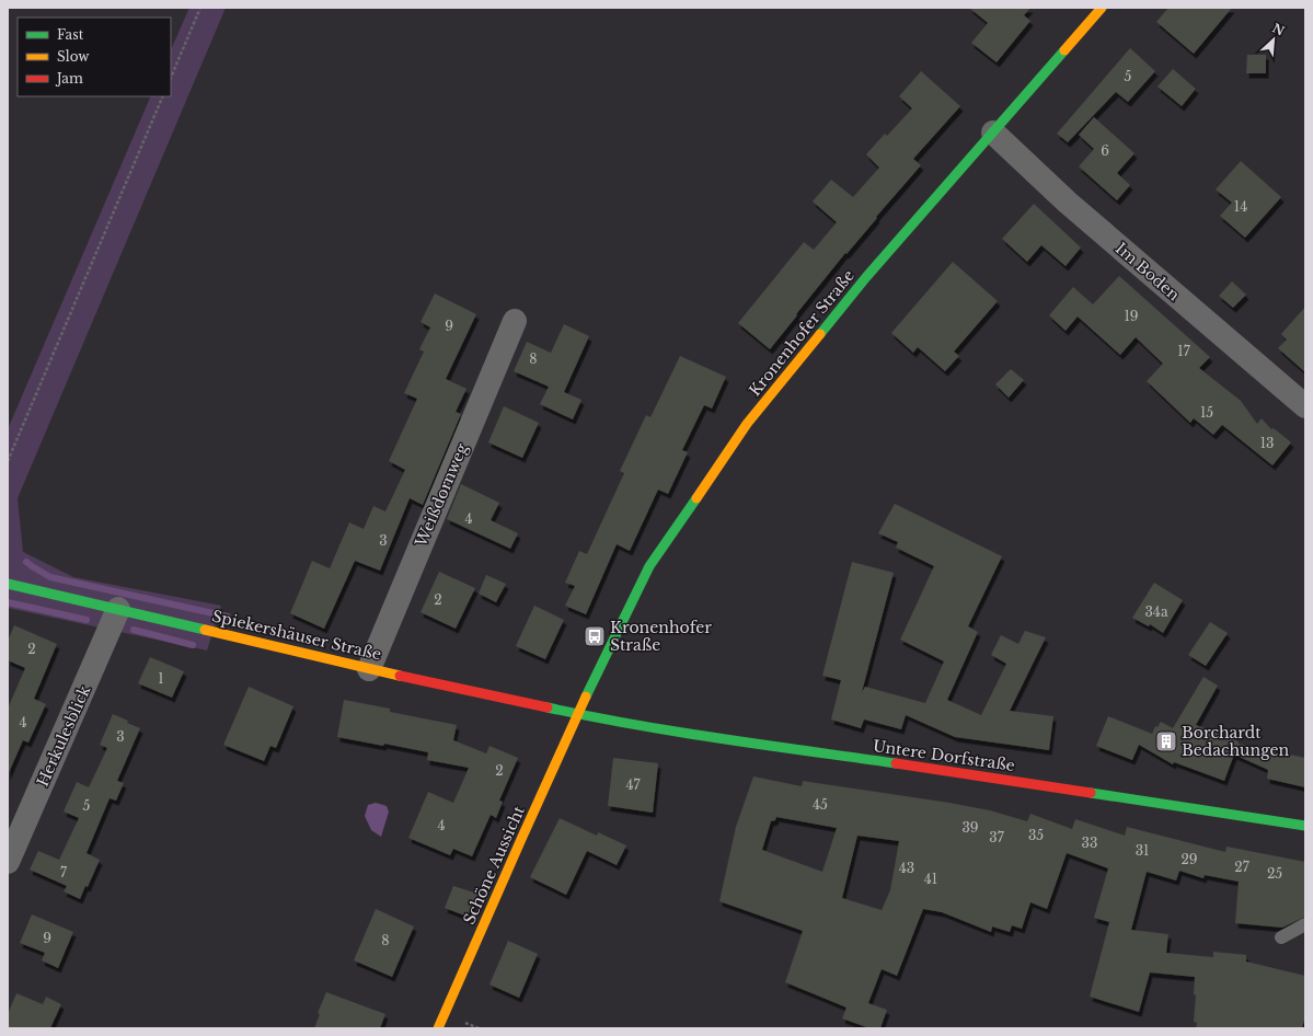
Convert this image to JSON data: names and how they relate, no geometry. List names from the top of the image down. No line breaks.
{"streets":{"street":["Im Boden","Kronenhofer Straße","Weißdornweg","Spiekershäuser Straße","Herkulesblick","Untere Dorfstraße","Schöne Aussicht"]},"crossings":[["Im Boden","Kronenhofer Straße"],["Kronenhofer Straße","Spiekershäuser Straße"],["Kronenhofer Straße","Untere Dorfstraße"],["Kronenhofer Straße","Schöne Aussicht"],["Weißdornweg","Spiekershäuser Straße"],["Spiekershäuser Straße","Herkulesblick"],["Spiekershäuser Straße","Untere Dorfstraße"],["Spiekershäuser Straße","Schöne Aussicht"],["Untere Dorfstraße","Schöne Aussicht"]],"places":{"bus stop":["Kronenhofer Straße"],"building":["Borchardt Bedachungen"]},"house_numbers":["5","6","14","19","9","17","8","15","13","4","3","2","34a","2","1","4","3","2","47","45","5","4","39","35","37","33","31","29","27","43","7","25","41","9","8"],"legend":["Fast","Slow","Jam"],"north":"top right"}
